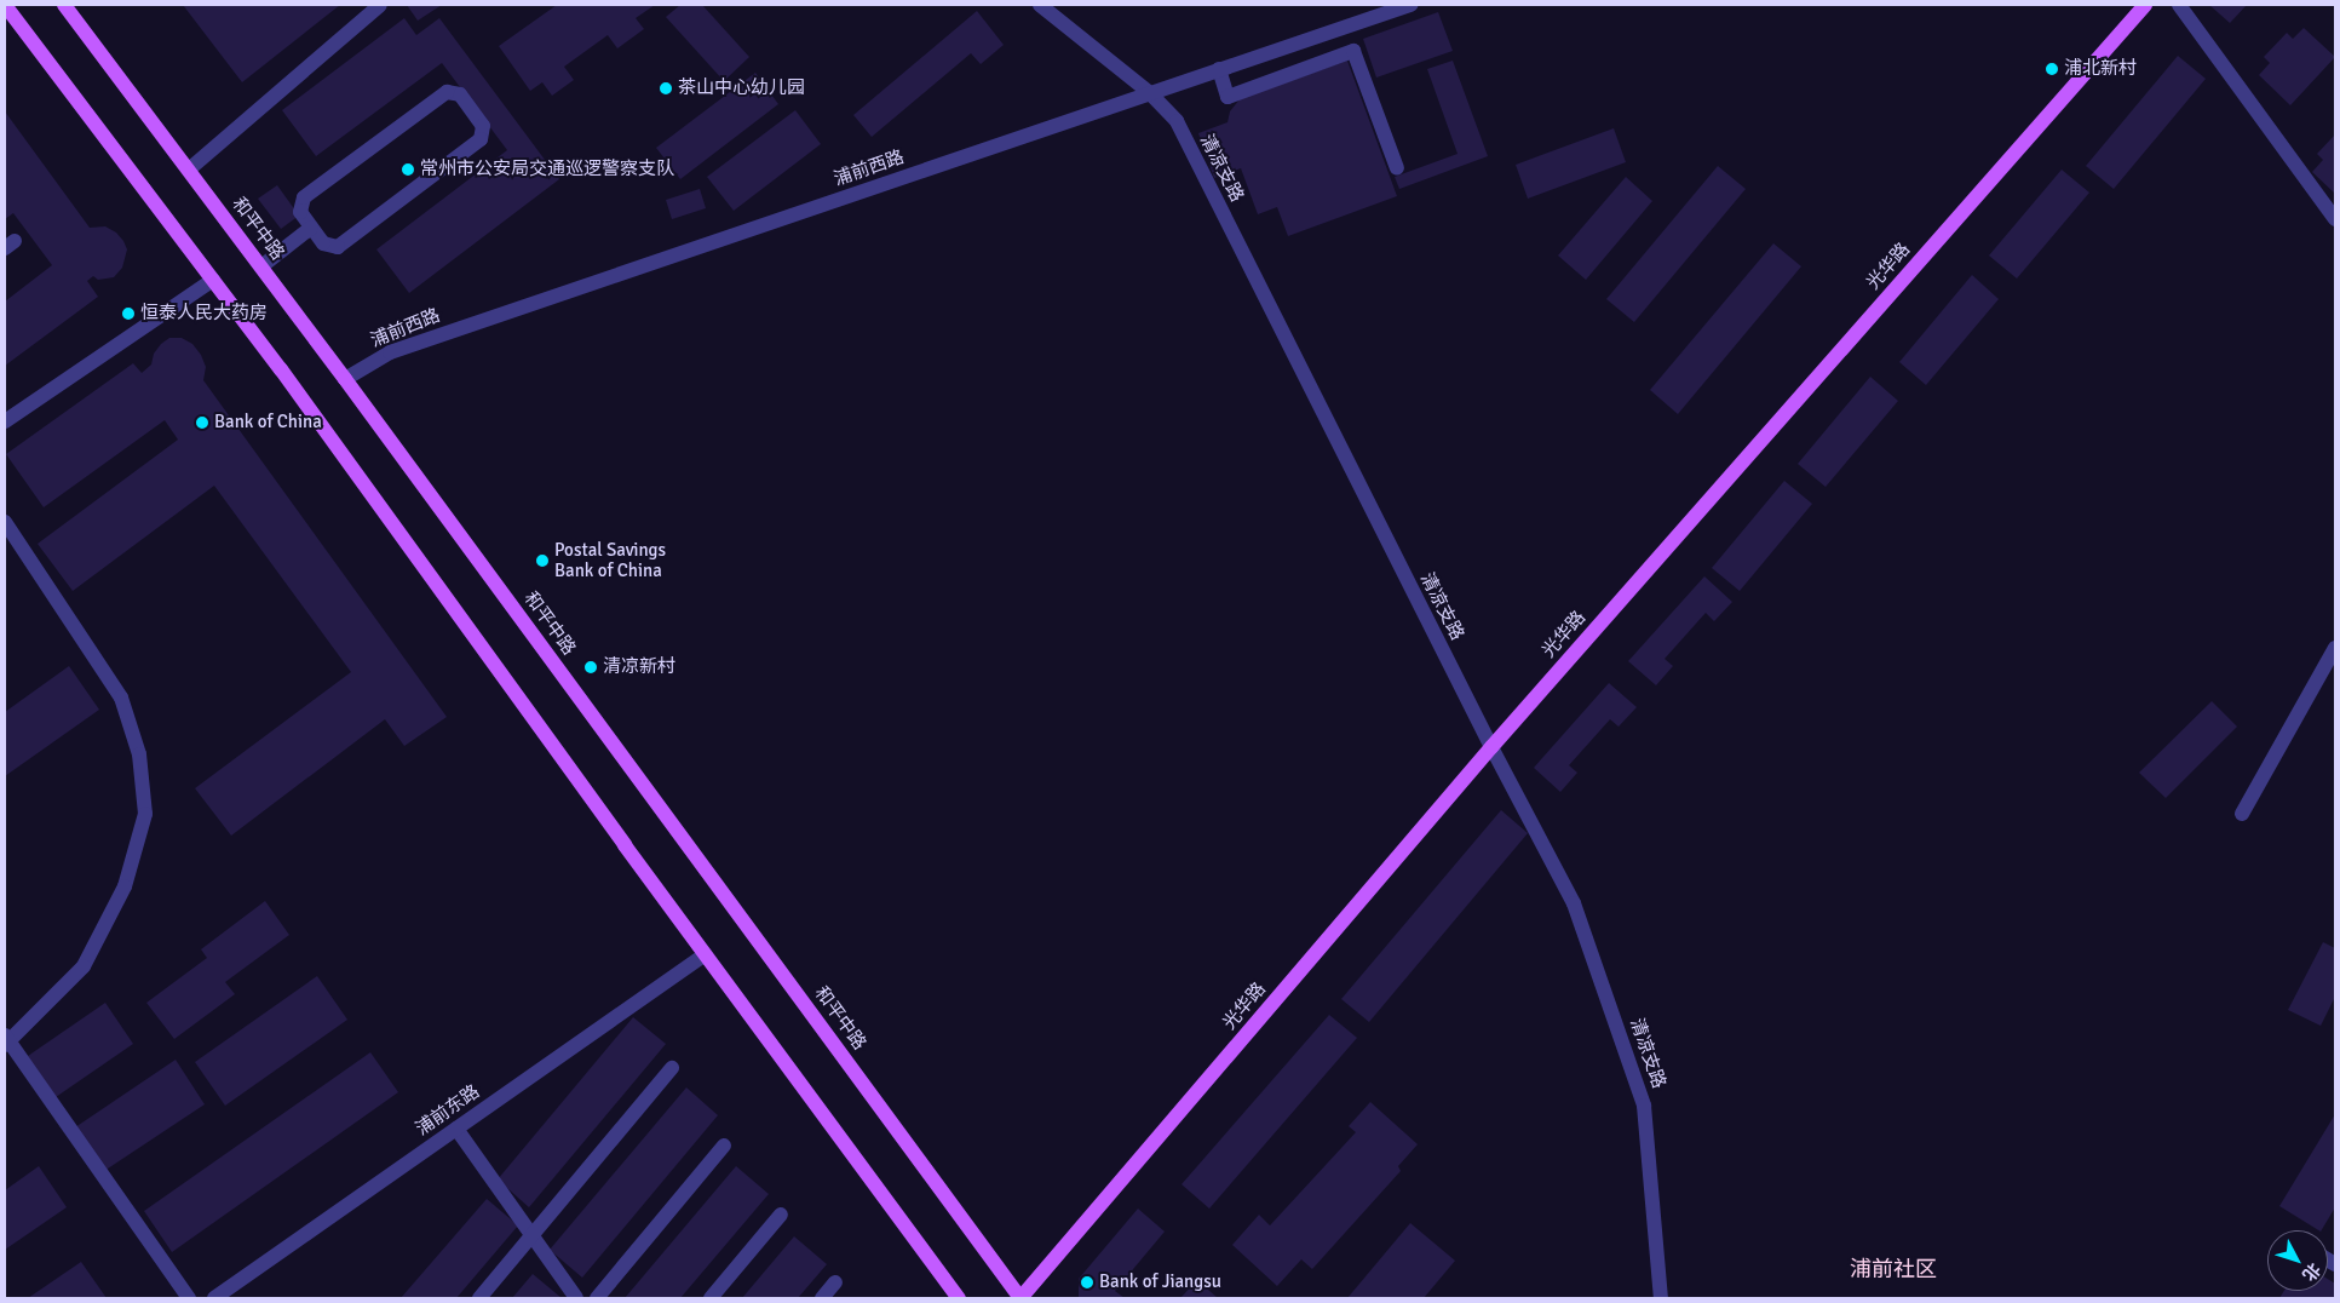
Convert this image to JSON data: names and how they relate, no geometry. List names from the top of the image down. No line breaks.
{"streets":{"main road":["和平中路","光华路"],"street":["浦前西路","清凉支路","浦前东路"]},"crossings":[["浦前西路","清凉支路"],["浦前西路","和平中路"],["清凉支路","光华路"],["和平中路","光华路"]],"districts":["浦前社区"],"places":["浦北新村","茶山中心幼儿园","常州市公安局交通巡逻警察支队","恒泰人民大药房","Bank of China","Postal Savings Bank of China","清凉新村","Bank of Jiangsu"],"north":"bottom right"}
